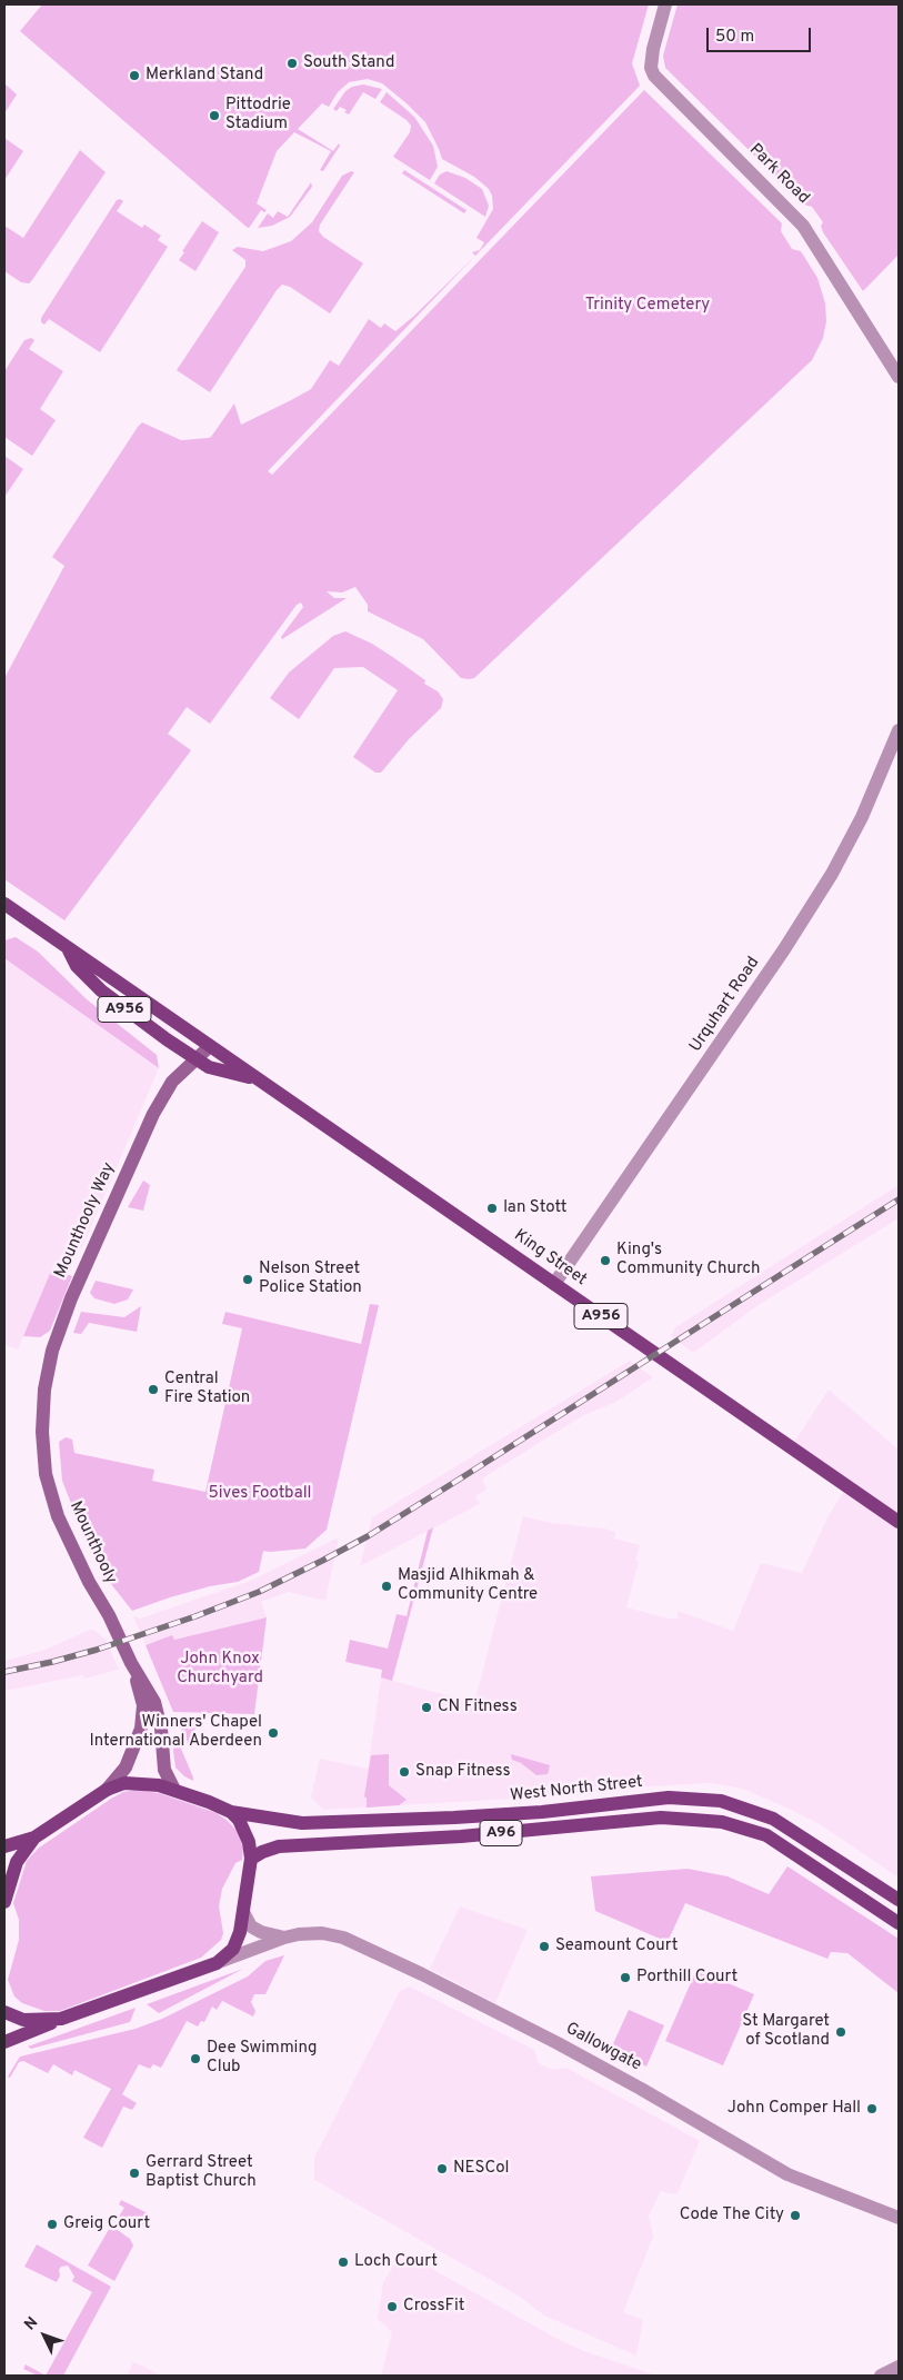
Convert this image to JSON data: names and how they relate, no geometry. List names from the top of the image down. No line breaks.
{"streets":{"main road":["A956","Mounthooly Way","King Street","Mounthooly","West North Street","A96"],"street":["Park Road","Urquhart Road","Gallowgate"]},"crossings":[["Urquhart Road","King Street"],["Mounthooly Way","King Street"],["Mounthooly Way","Mounthooly"],["Mounthooly","A96"],["West North Street","A96"]],"parks":["Trinity Cemetery","5ives Football","John Knox Churchyard"],"places":["South Stand","Merkland Stand","Pittodrie Stadium","Ian Stott","King's Community Church","Nelson Street Police Station","Central Fire Station","Masjid Alhikmah & Community Centre","CN Fitness","Winners' Chapel International Aberdeen","Snap Fitness","Seamount Court","Porthill Court","St Margaret of Scotland","Dee Swimming Club","John Comper Hall","NESCol","Gerrard Street Baptist Church","Code The City","Greig Court","Loch Court","CrossFit"],"scale_bar":"50 m","north":"top left"}
